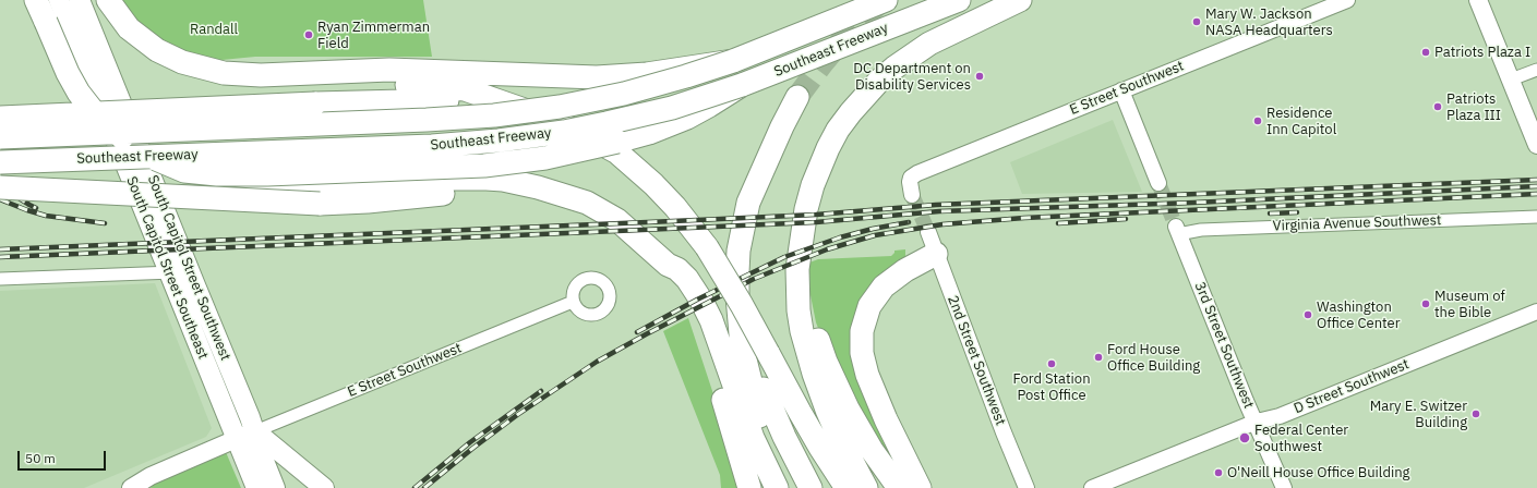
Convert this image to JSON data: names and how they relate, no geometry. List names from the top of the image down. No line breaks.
{"streets":{"highway":["Southeast Freeway"],"main road":["E Street Southwest","South Capitol Street Southeast","South Capitol Street Southwest"],"street":["Virginia Avenue Southwest","3rd Street Southwest","2nd Street Southwest","D Street Southwest"]},"crossings":[["E Street Southwest","South Capitol Street Southeast"],["E Street Southwest","South Capitol Street Southwest"],["Virginia Avenue Southwest","3rd Street Southwest"],["3rd Street Southwest","D Street Southwest"]],"parks":["Randall"],"places":["Mary W. Jackson NASA Headquarters","Ryan Zimmerman Field","Patriots Plaza I","DC Department on Disability Services","Patriots Plaza III","Residence Inn Capitol","Museum of the Bible","Washington Office Center","Ford House Office Building","Ford Station Post Office","Mary E. Switzer Building","Federal Center Southwest","O'Neill House Office Building"],"scale_bar":"50 m"}
